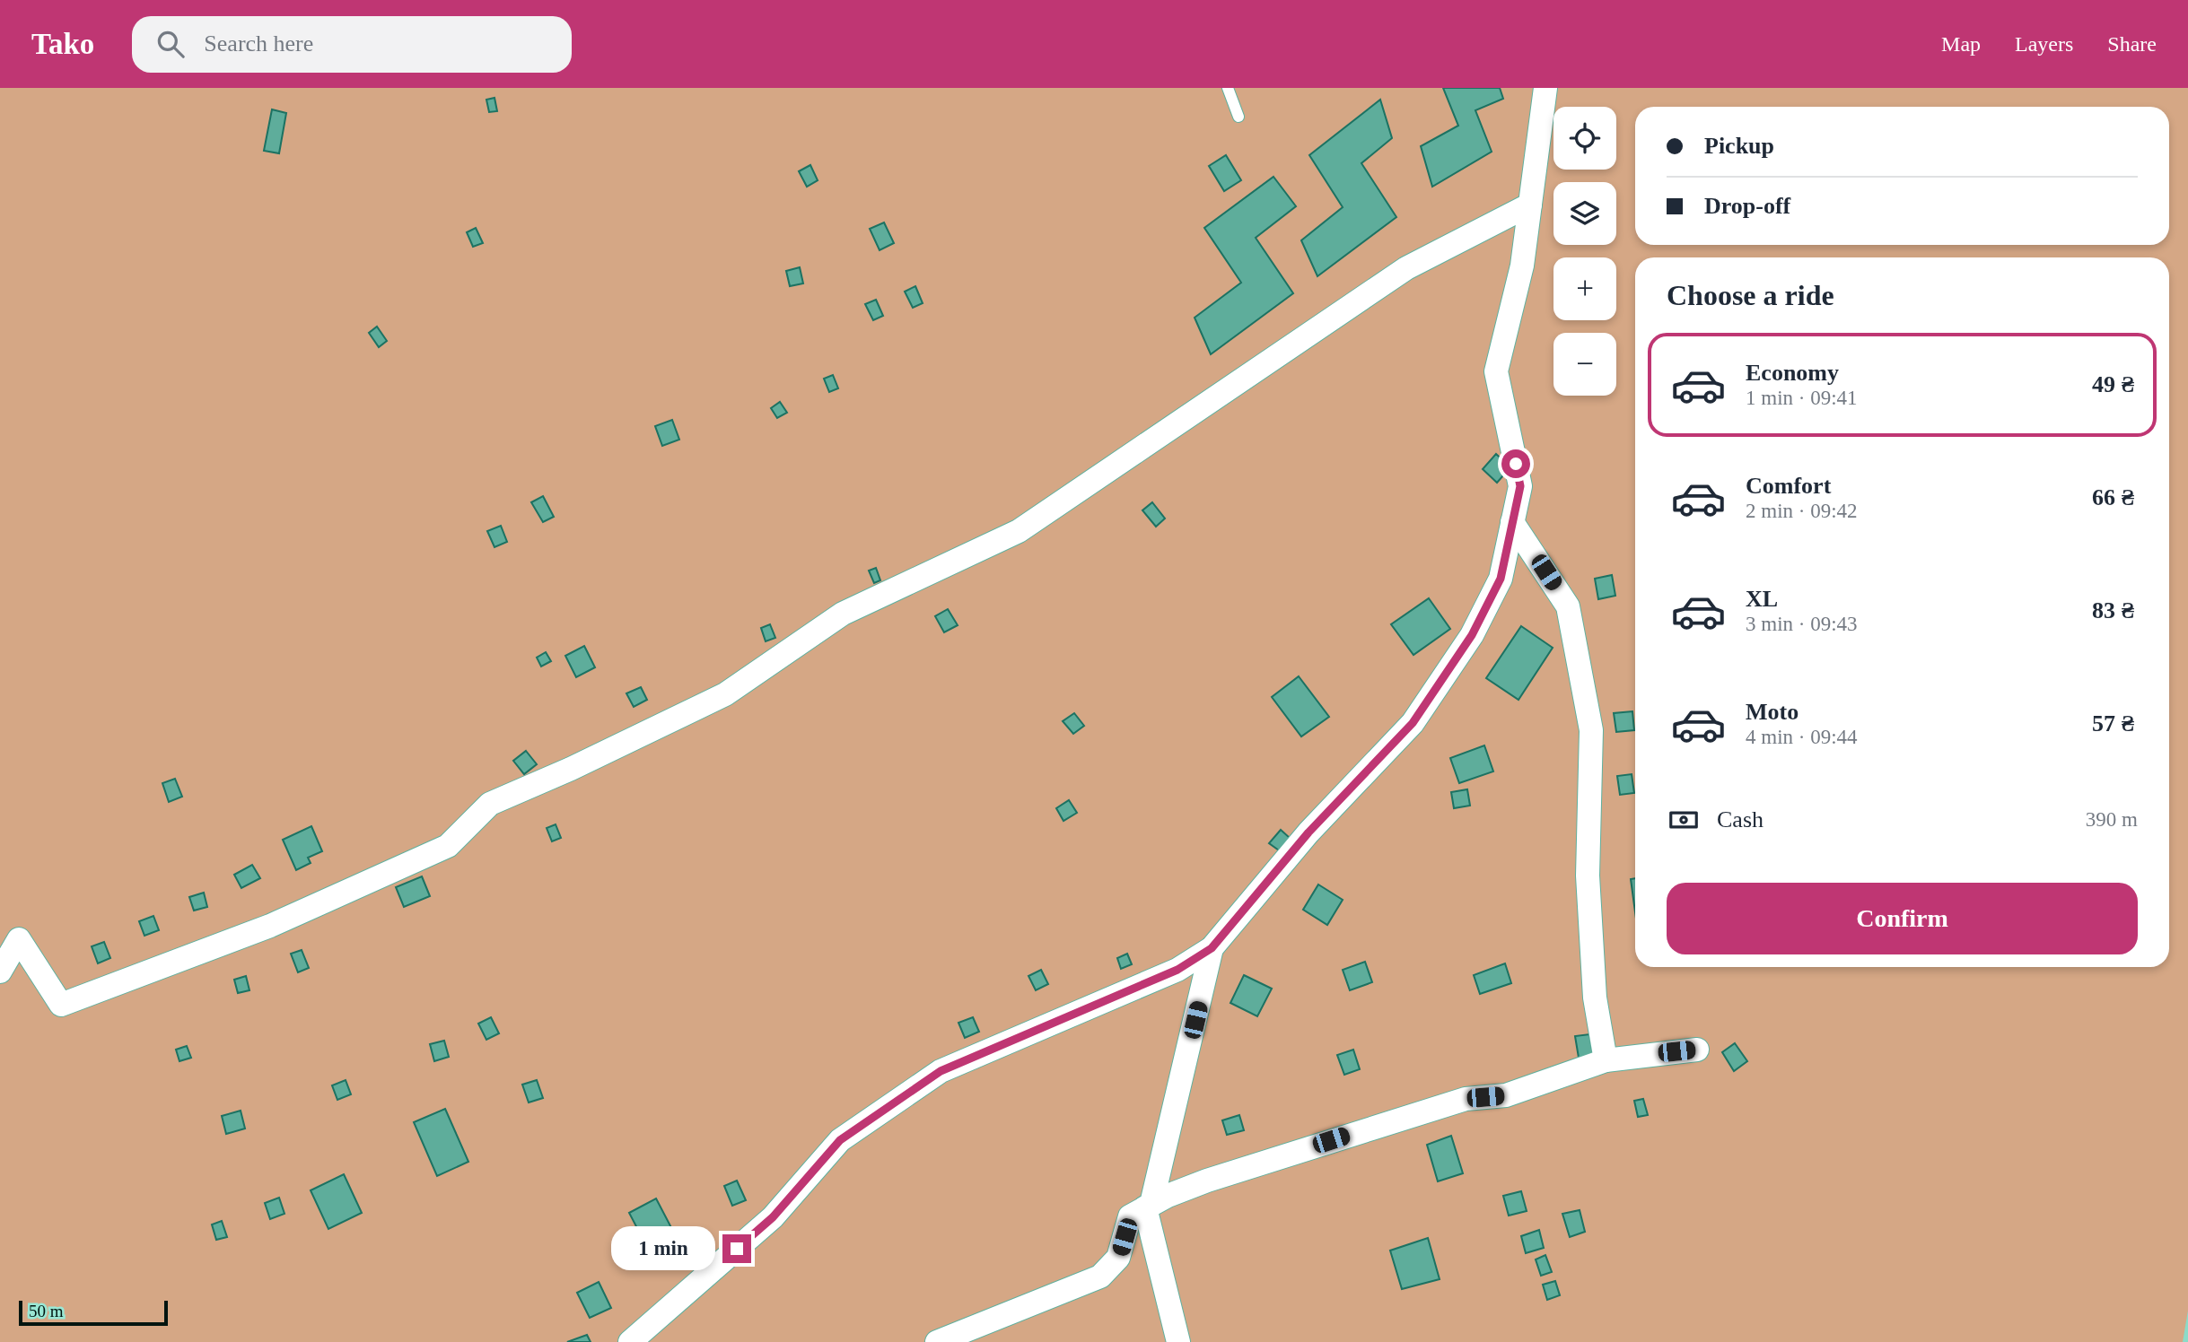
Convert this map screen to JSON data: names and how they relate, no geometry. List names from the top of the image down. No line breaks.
{"scale_bar":"50 m","page":{"header":"Tako","search":"Search here","nav":["Map","Layers","Share"],"map_buttons":["+","−"],"banner":["Pickup","Drop-off"],"heading":"Choose a ride","list":[{"name":"Economy","note":"1 min · 09:41","value":"49 ₴"},{"name":"Comfort","note":"2 min · 09:42","value":"66 ₴"},{"name":"XL","note":"3 min · 09:43","value":"83 ₴"},{"name":"Moto","note":"4 min · 09:44","value":"57 ₴"}],"pay":["Cash","390 m"],"buttons":"Confirm","bubble":"1 min","scale":"50 m"}}
